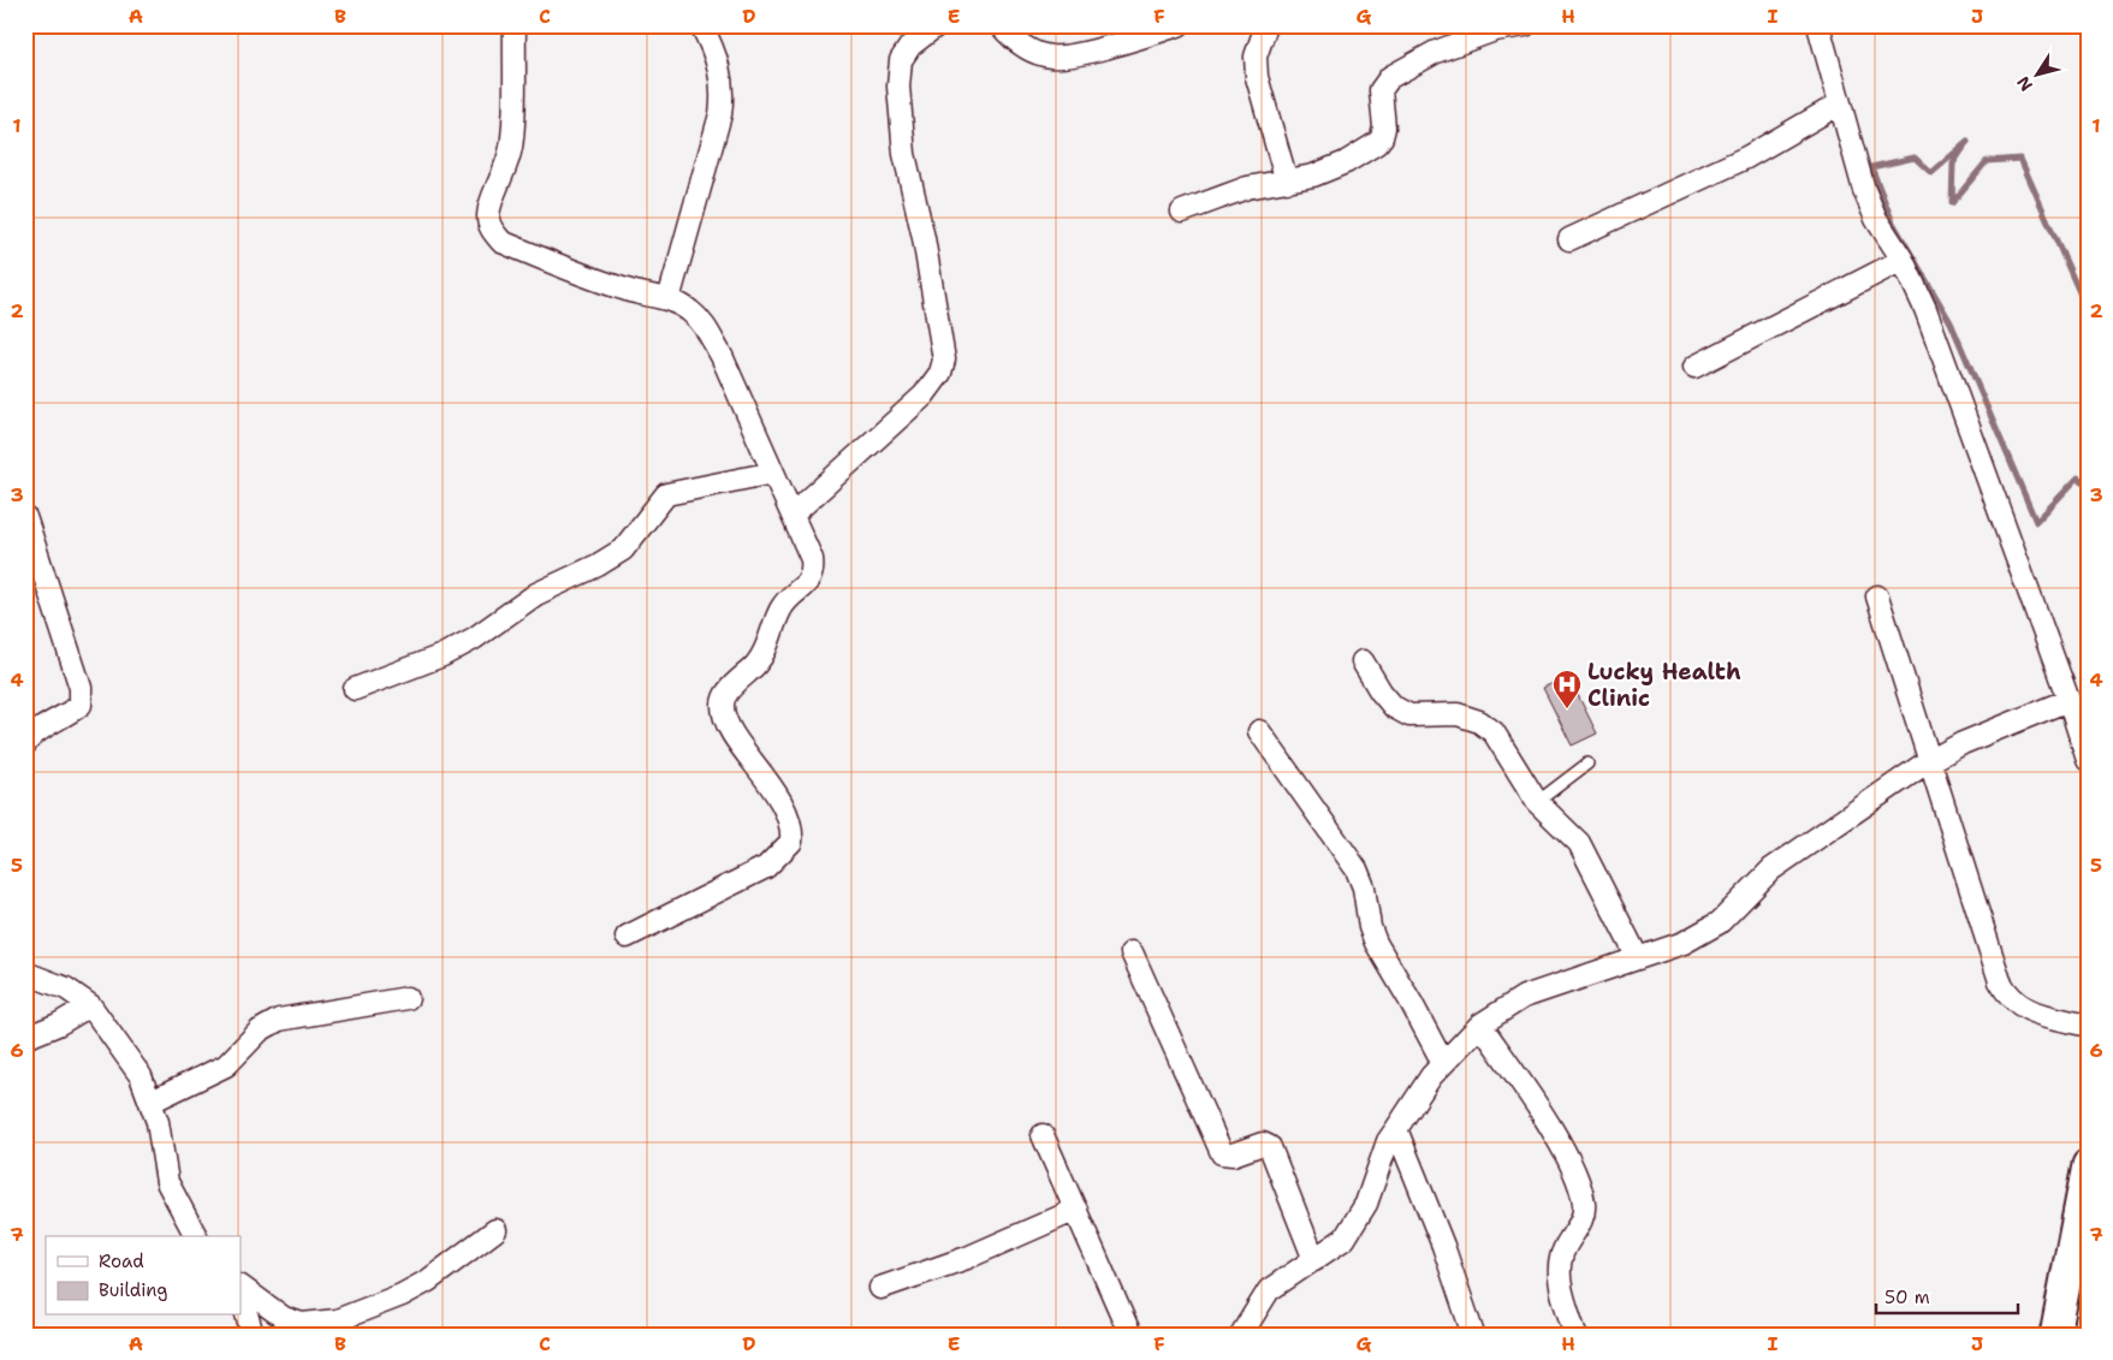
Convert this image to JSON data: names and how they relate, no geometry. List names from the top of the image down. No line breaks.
{"places":{"hospital":["Lucky Health Clinic"]},"legend":["Road","Building"],"scale_bar":"50 m","north":"bottom left","grid":{"columns":["A","B","C","D","E","F","G","H","I","J"],"rows":["1","2","3","4","5","6","7"]}}
